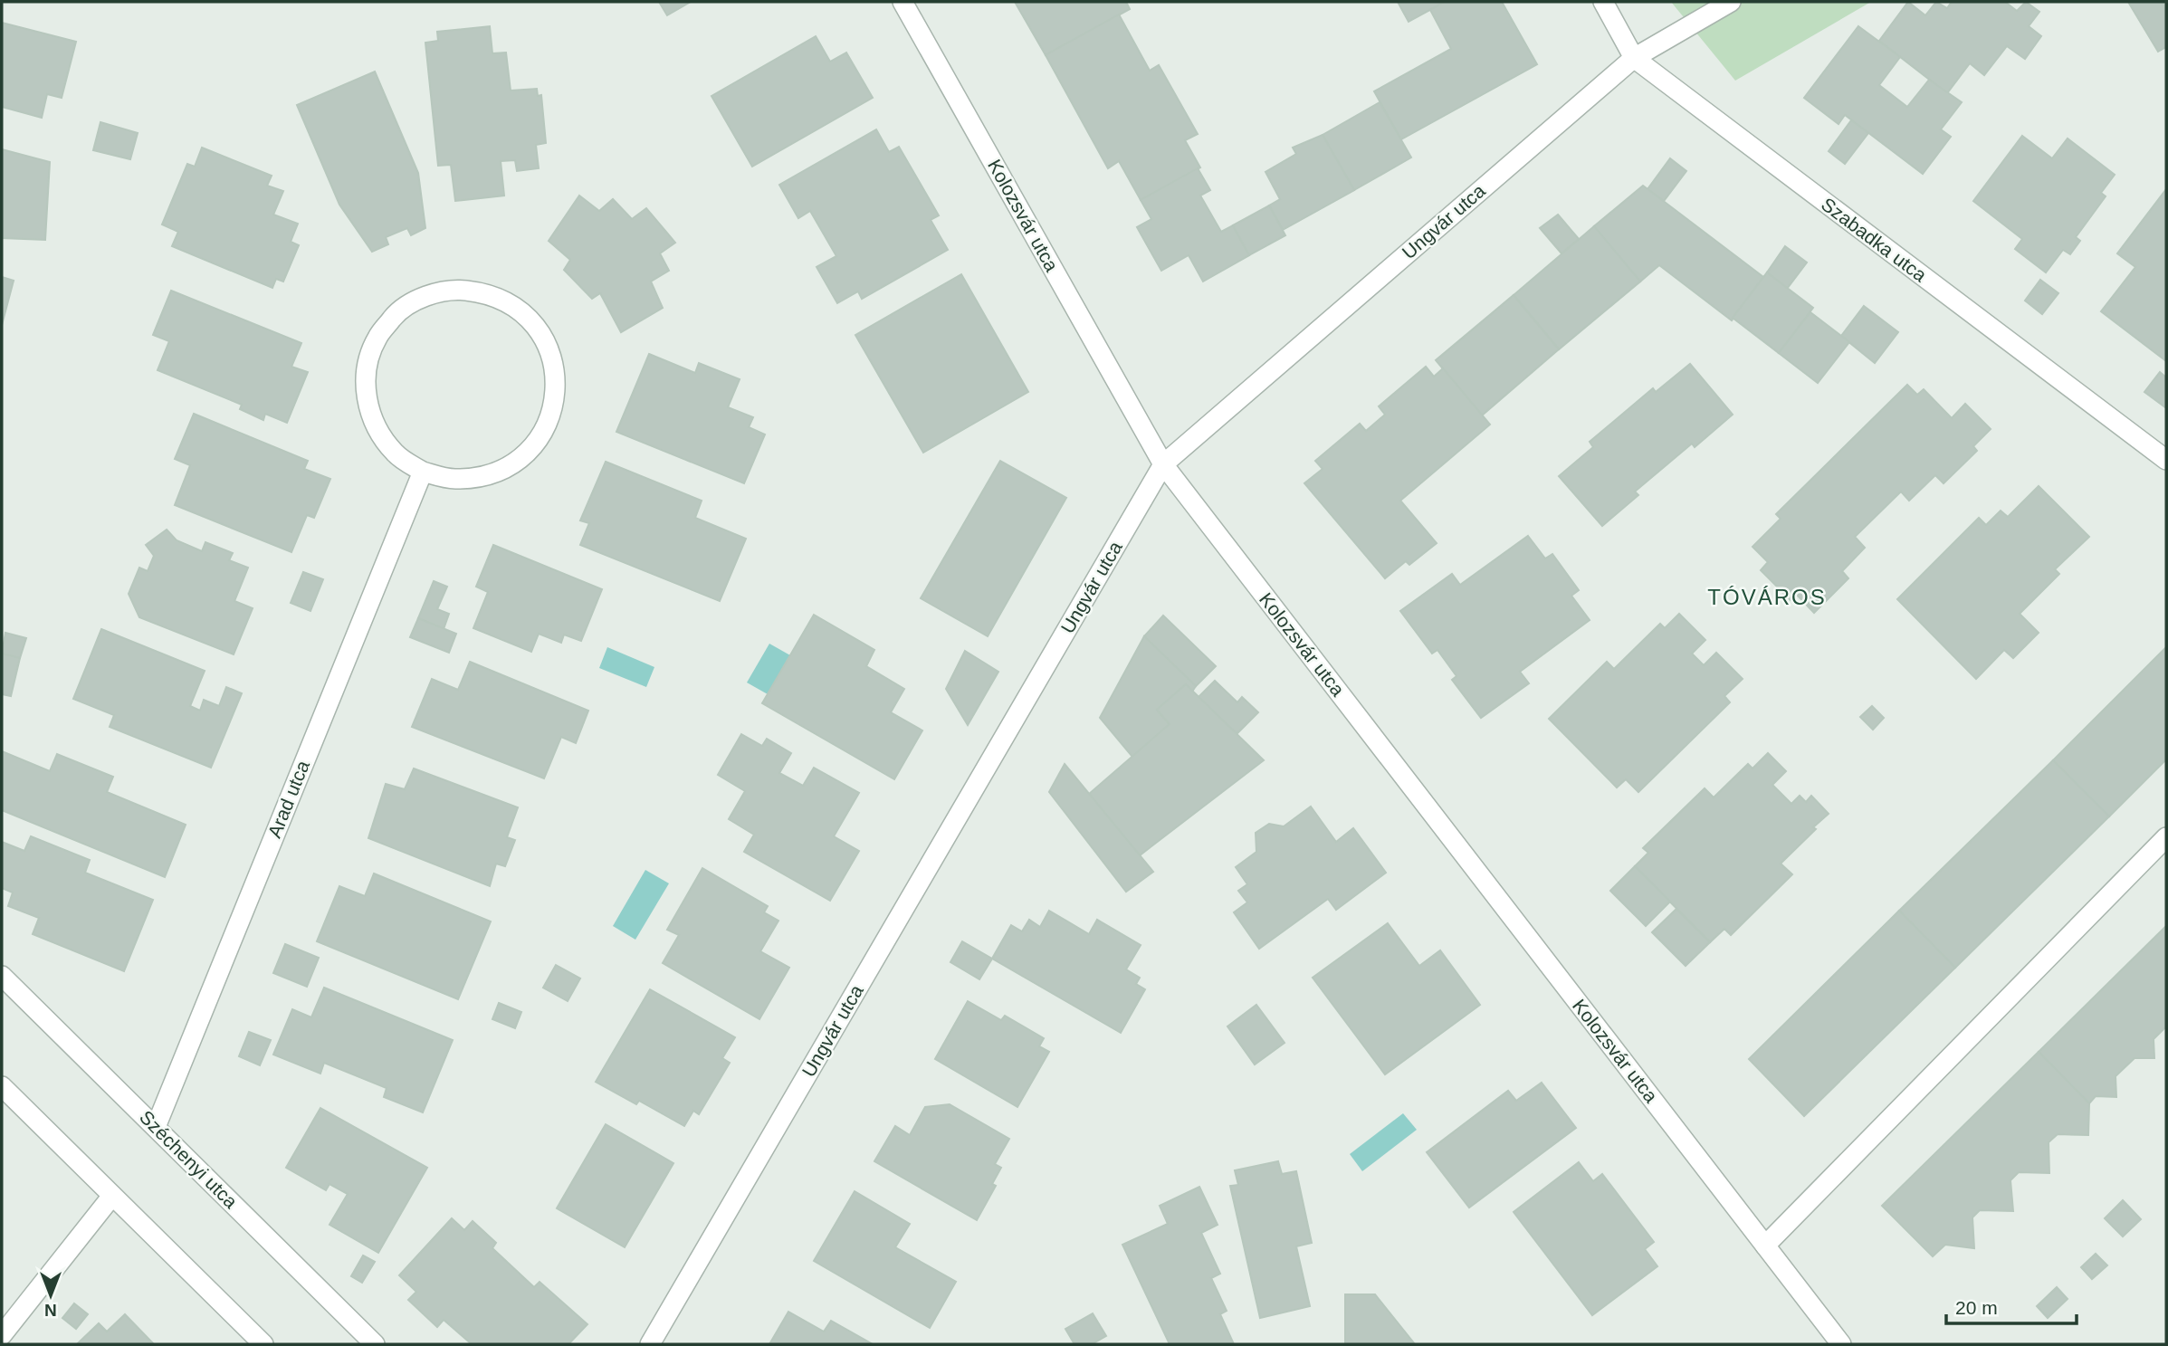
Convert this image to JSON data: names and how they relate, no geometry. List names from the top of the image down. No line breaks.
{"streets":{"street":["Kolozsvár utca","Ungvár utca","Szabadka utca","Arad utca","Széchenyi utca"]},"crossings":[["Kolozsvár utca","Ungvár utca"],["Ungvár utca","Szabadka utca"],["Arad utca","Széchenyi utca"]],"districts":["TÓVÁROS"],"scale_bar":"20 m","north":"bottom"}
